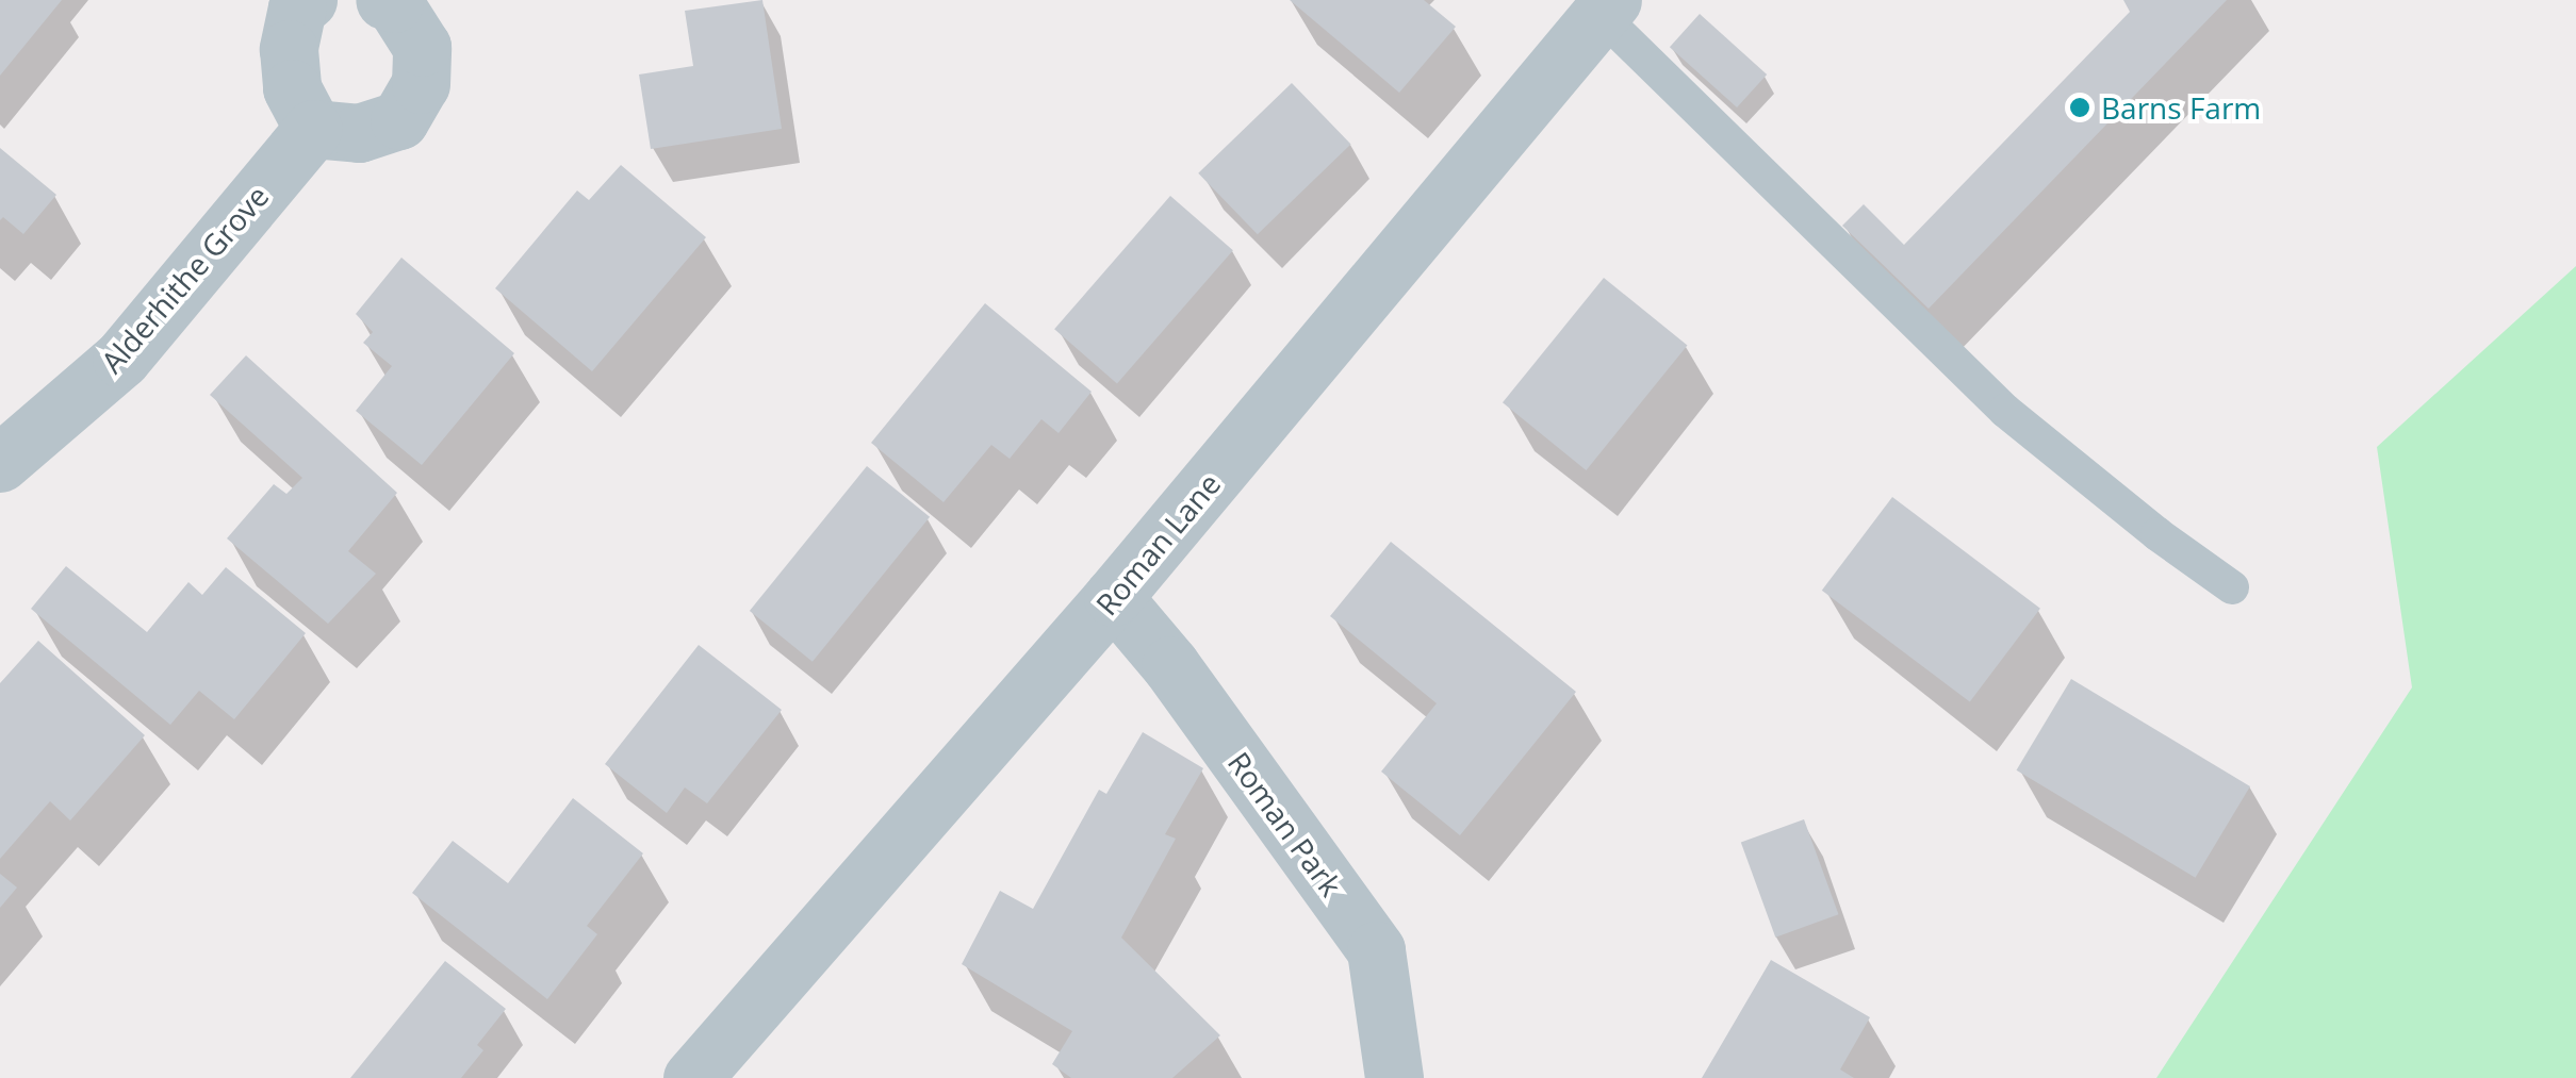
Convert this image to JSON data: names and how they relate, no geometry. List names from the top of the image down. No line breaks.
{"streets":{"street":["Alderhithe Grove","Roman Lane","Roman Park"]},"crossings":[["Roman Lane","Roman Park"]],"places":["Barns Farm"]}
